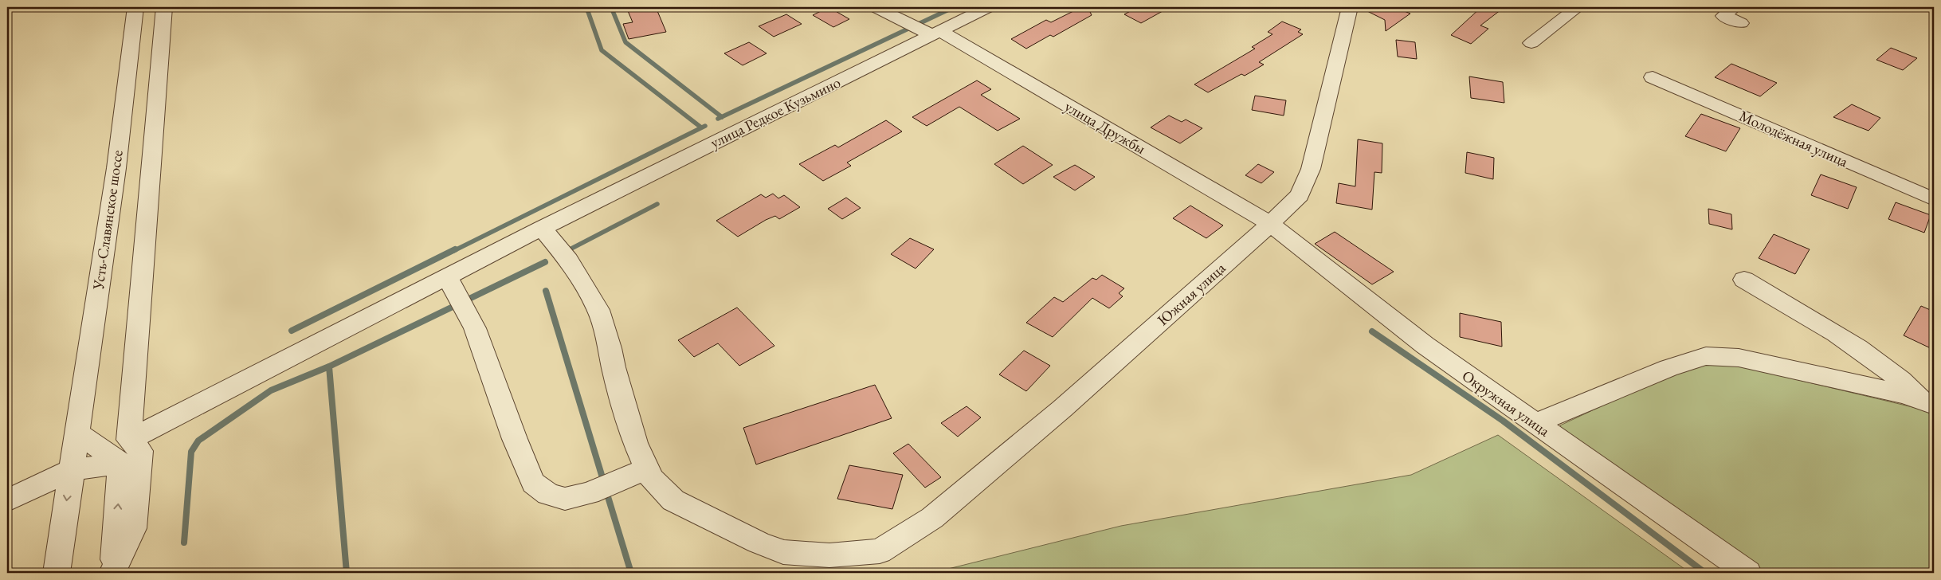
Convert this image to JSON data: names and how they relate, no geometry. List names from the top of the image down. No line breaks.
{"streets":{"street":["улица Редкое Кузьмино","улица Дружбы","Молодёжная улица","Усть-Славянское шоссе","Южная улица","Окружная улица"]},"crossings":[["улица Редкое Кузьмино","улица Дружбы"],["улица Редкое Кузьмино","Усть-Славянское шоссе"],["улица Редкое Кузьмино","Южная улица"],["улица Дружбы","Южная улица"],["улица Дружбы","Окружная улица"],["Южная улица","Окружная улица"]]}
